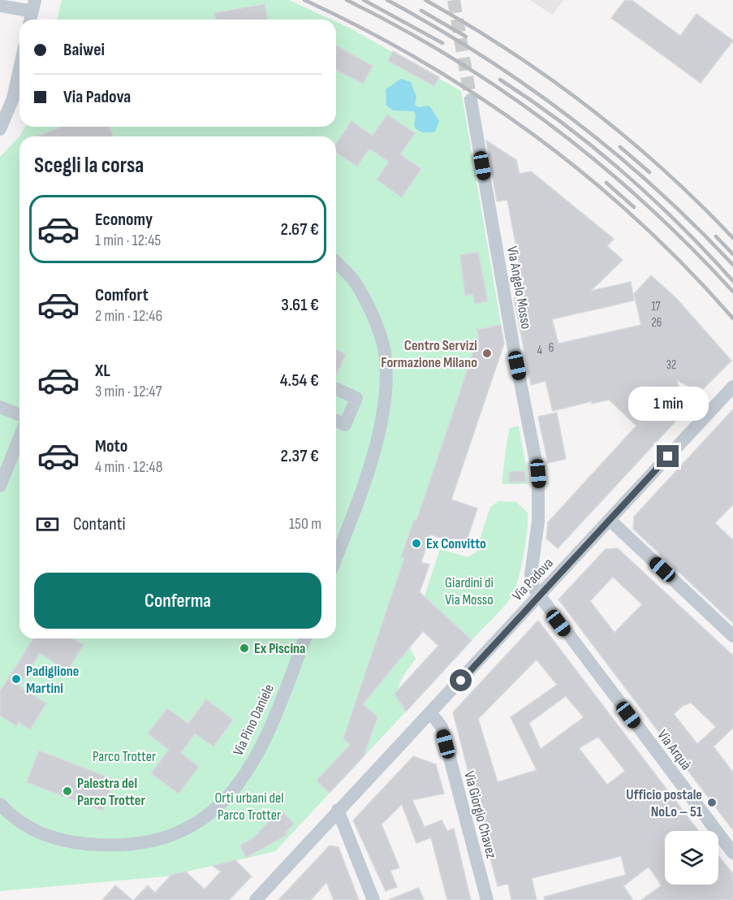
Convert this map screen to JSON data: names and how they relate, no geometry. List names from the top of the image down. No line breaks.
{"streets":{"street":["Via Angelo Mosso","Via Padova","Via Pino Daniele","Via Arquà","Via Giorgio Chavez"]},"crossings":[["Via Angelo Mosso","Via Padova"],["Via Angelo Mosso","Via Arquà"],["Via Padova","Via Arquà"],["Via Padova","Via Giorgio Chavez"]],"parks":["Giardini di Via Mosso","Parco Trotter","Orti urbani del Parco Trotter"],"places":["Centro Servizi Formazione Milano","Ex Convitto","Ex Piscina","Padiglione Martini","Palestra del Parco Trotter","Ufficio postale NoLo – 51"],"house_numbers":["17","26","6","4","32"],"page":{"banner":["Baiwei","Via Padova"],"heading":"Scegli la corsa","list":[{"name":"Economy","note":"1 min · 12:45","value":"2.67 €"},{"name":"Comfort","note":"2 min · 12:46","value":"3.61 €"},{"name":"XL","note":"3 min · 12:47","value":"4.54 €"},{"name":"Moto","note":"4 min · 12:48","value":"2.37 €"}],"bubble":"1 min","pay":["Contanti","150 m"],"buttons":"Conferma"}}
